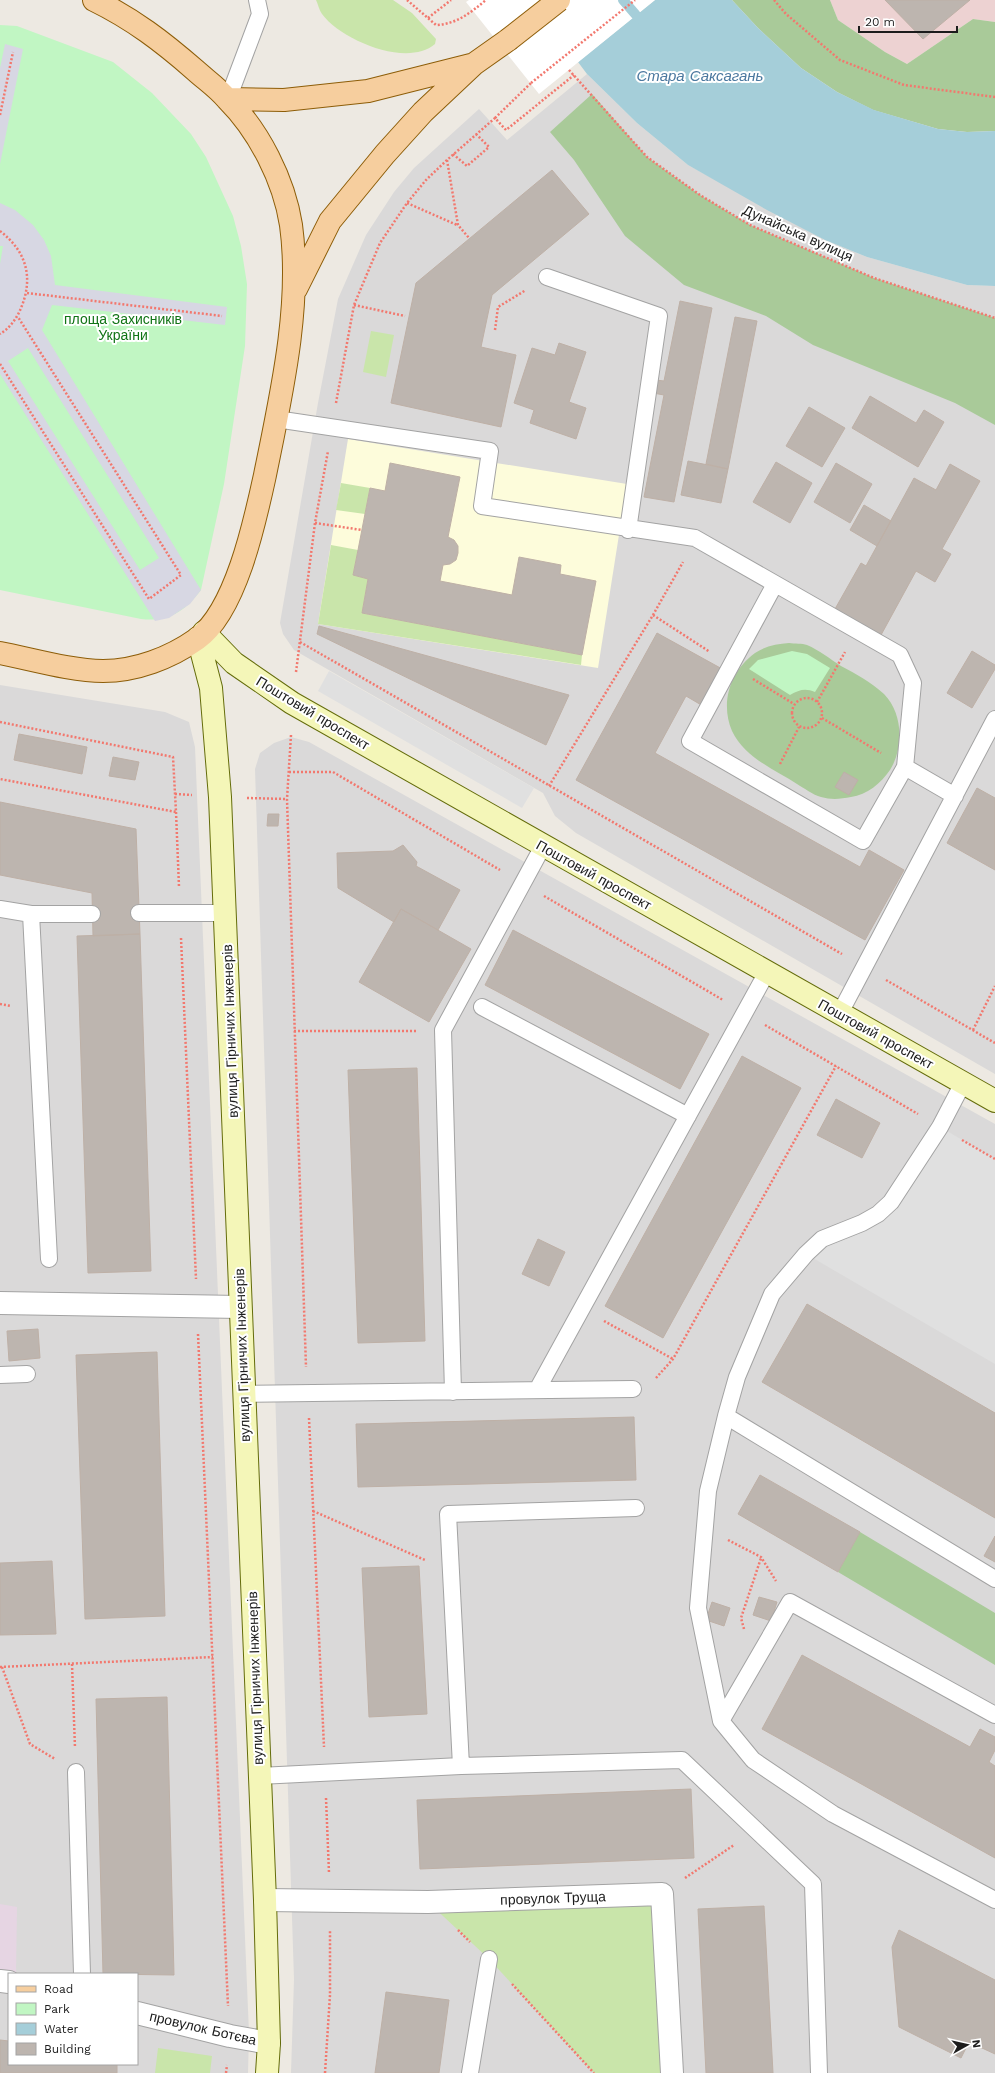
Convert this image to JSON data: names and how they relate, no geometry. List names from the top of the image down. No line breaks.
{"streets":{"street":["Поштовий проспект","вулиця Гірничих Інженерів","провулок Труща","провулок Ботєва"],"path":["Дунайська вулиця"]},"crossings":[["Поштовий проспект","вулиця Гірничих Інженерів"],["вулиця Гірничих Інженерів","провулок Труща"],["вулиця Гірничих Інженерів","провулок Ботєва"]],"water":["Стара Саксагань"],"parks":["площа Захисників України"],"legend":["Road","Park","Water","Building"],"scale_bar":"20 m","north":"right"}
